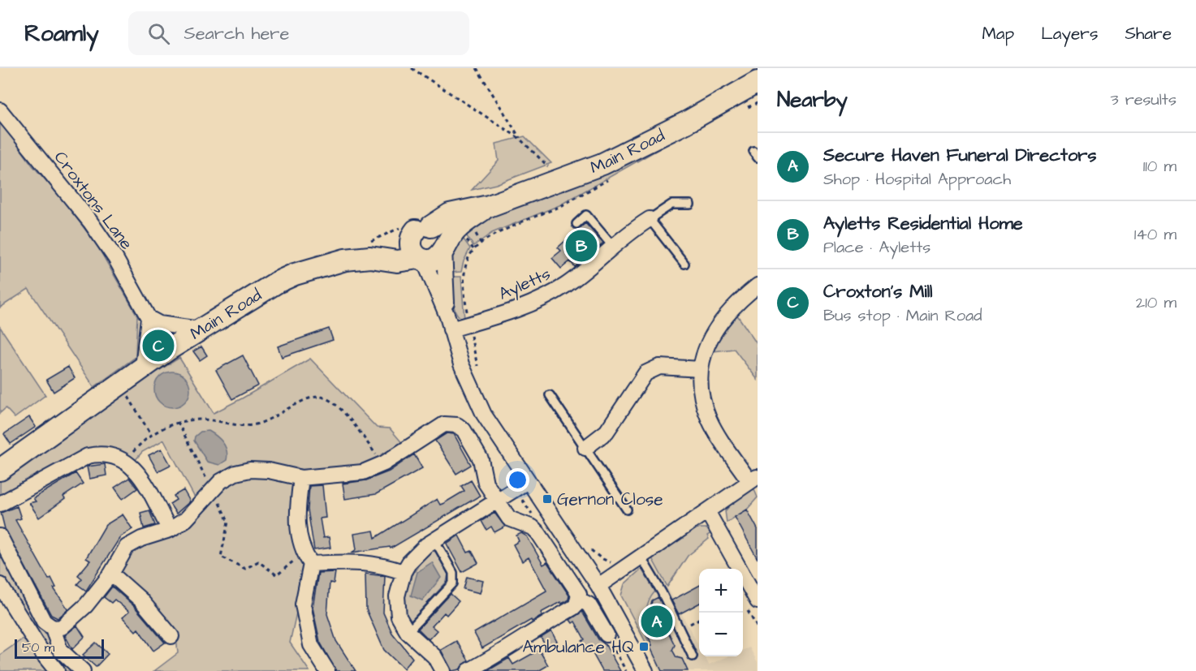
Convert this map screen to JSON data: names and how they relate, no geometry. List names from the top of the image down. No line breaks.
{"streets":{"main road":["Main Road"],"street":["Croxtons Lane","Ayletts"]},"places":{"transit":["Gernon Close","Ambulance HQ"]},"scale_bar":"50 m","page":{"header":"Roamly","search":"Search here","nav":["Map","Layers","Share"],"heading":["Nearby","3 results"],"list":[{"mark":"A","name":"Secure Haven Funeral Directors","note":"Shop · Hospital Approach","value":"110 m"},{"mark":"B","name":"Ayletts Residential Home","note":"Place · Ayletts","value":"140 m"},{"mark":"C","name":"Croxton's Mill","note":"Bus stop · Main Road","value":"210 m"}],"pins":["B","C","A"],"map_buttons":["+","−"],"scale":"50 m"}}
